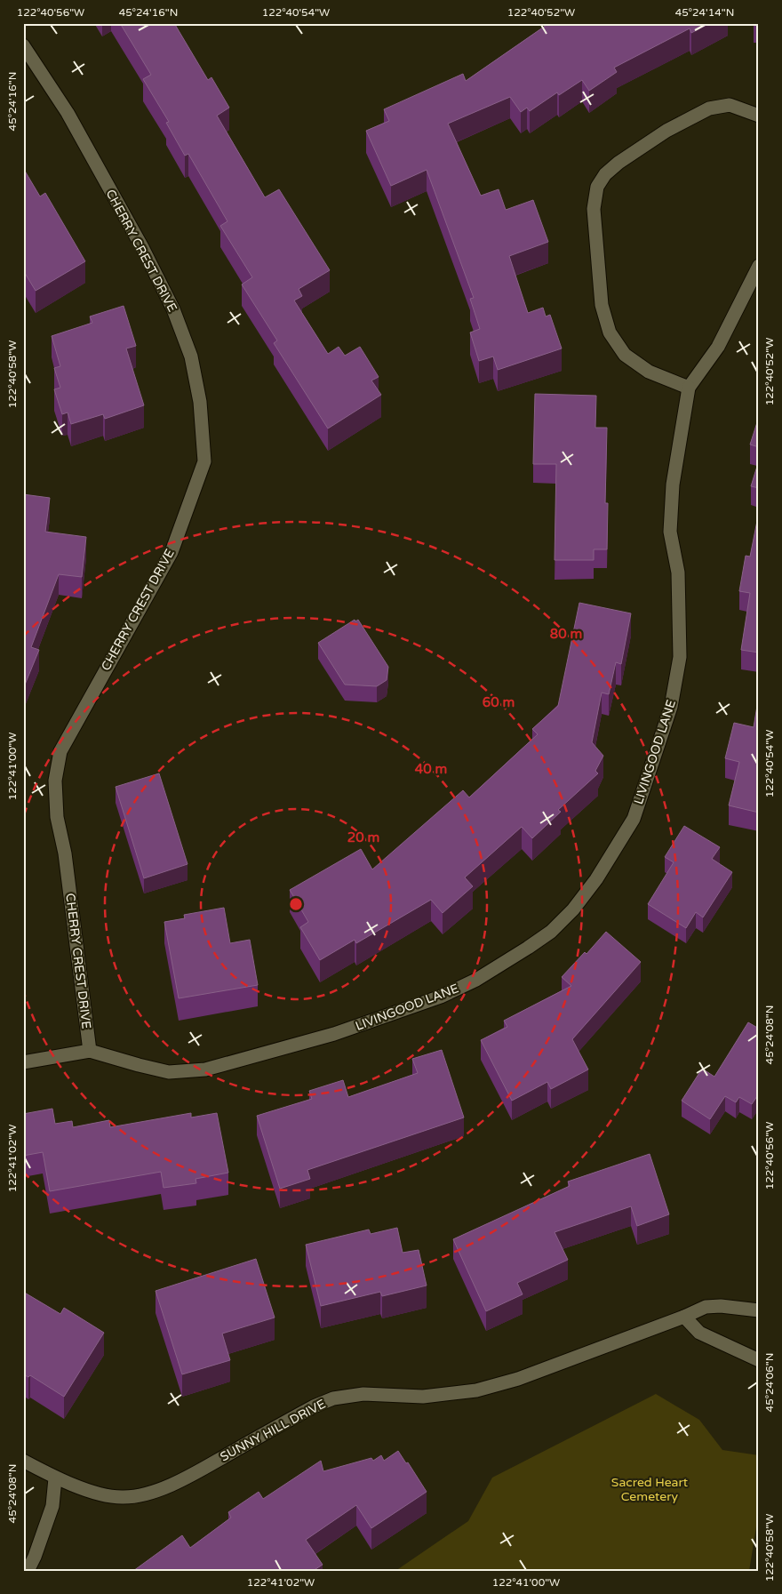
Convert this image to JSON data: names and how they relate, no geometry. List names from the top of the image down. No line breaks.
{"streets":{"street":["CHERRY CREST DRIVE","LIVINGOOD LANE","SUNNY HILL DRIVE"]},"crossings":[["CHERRY CREST DRIVE","LIVINGOOD LANE"]],"parks":["Sacred Heart Cemetery"],"coordinates":["122°40'56\"W","45°24'16\"N","122°40'54\"W","122°40'52\"W","45°24'14\"N","122°40'58\"W","122°41'00\"W","45°24'08\"N","122°41'02\"W","45°24'06\"N"],"rings":["80 m","60 m","40 m","20 m"]}
